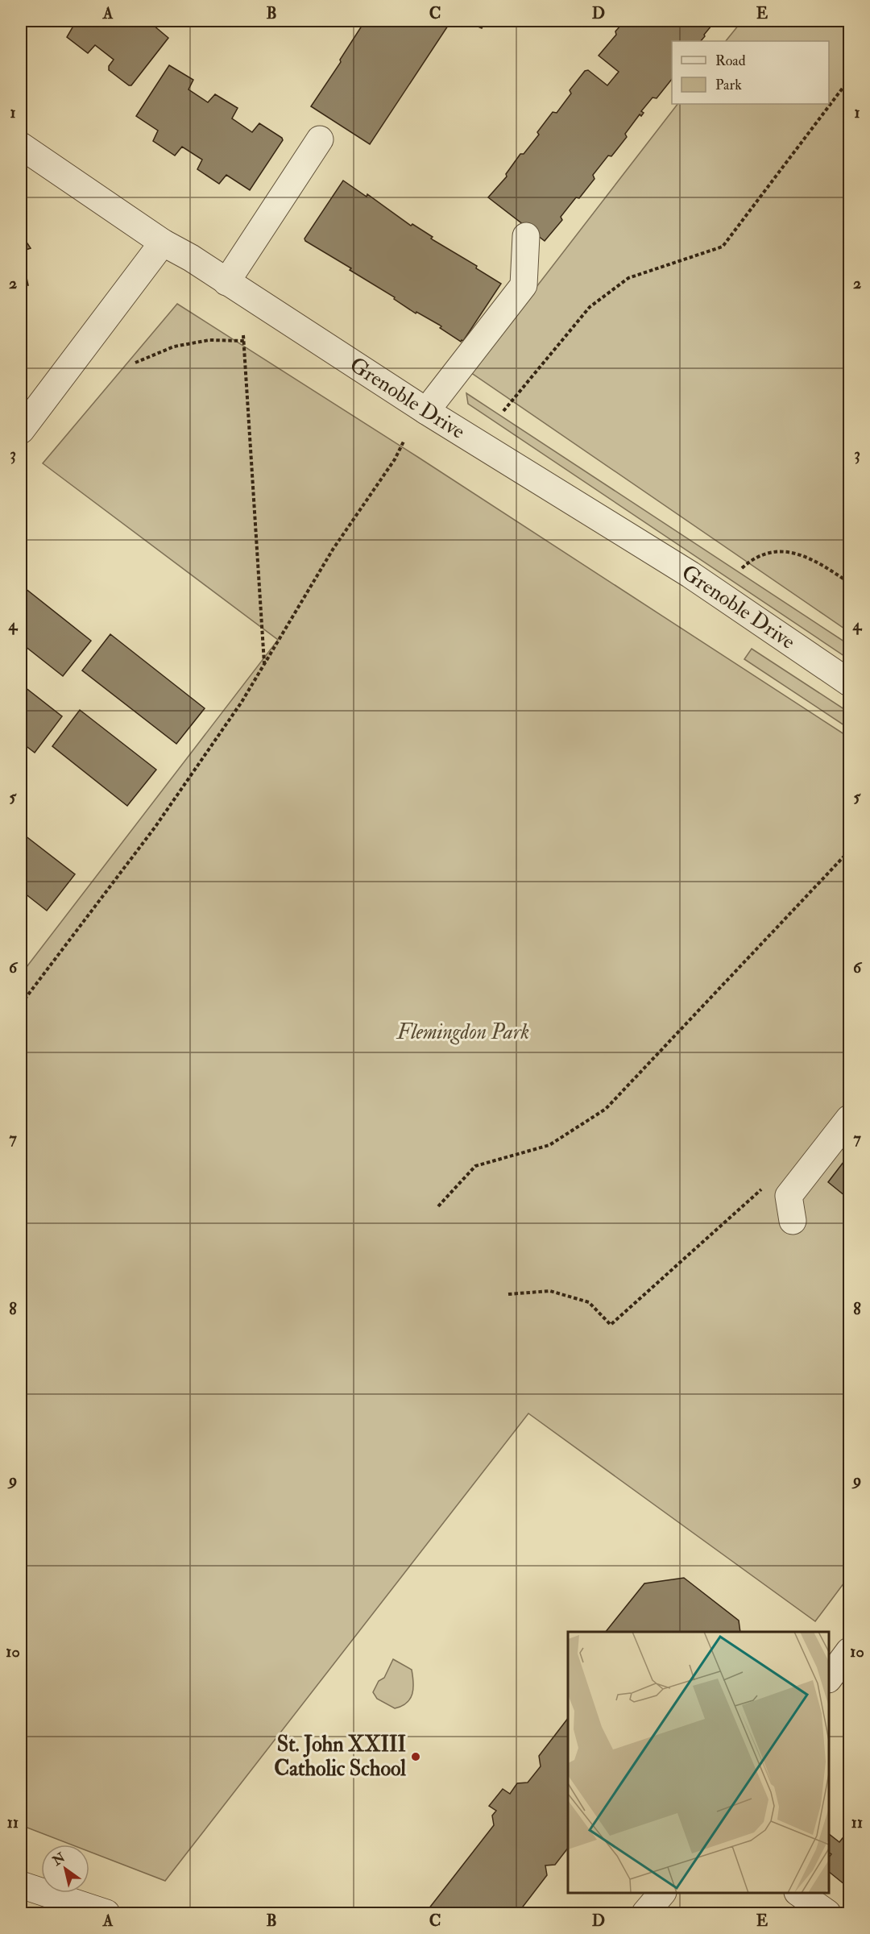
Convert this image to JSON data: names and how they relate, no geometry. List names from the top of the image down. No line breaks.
{"streets":{"street":["Grenoble Drive"]},"parks":["Flemingdon Park"],"places":["St. John XXIII Catholic School"],"legend":["Road","Park"],"north":"top left","grid":{"columns":["A","B","C","D","E"],"rows":["1","2","3","4","5","6","7","8","9","10","11"]}}
